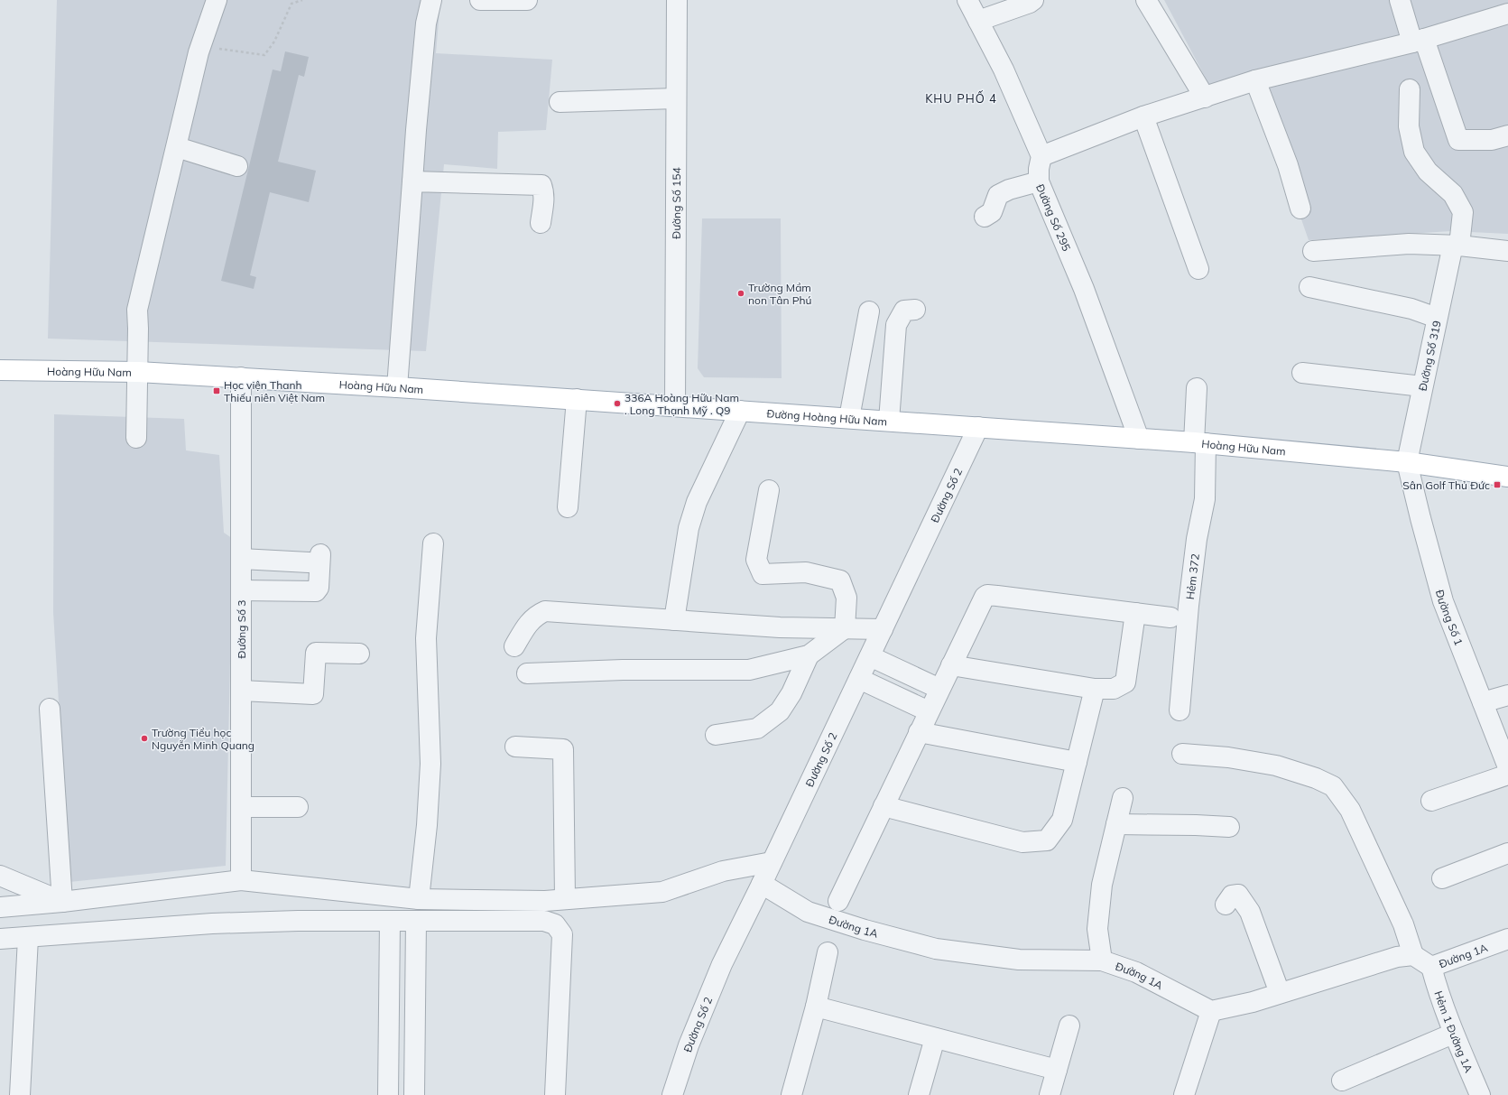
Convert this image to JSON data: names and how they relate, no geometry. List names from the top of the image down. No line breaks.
{"streets":{"main road":["Hoàng Hữu Nam","Đường Hoàng Hữu Nam"],"street":["Đường Số 154","Đường Số 295","Đường Số 319","Đường Số 2","Hẻm 372","Đường Số 1","Đường Số 3","Đường 1A","Hẻm 1 Đường 1A"]},"crossings":[["Đường Số 154","Hoàng Hữu Nam"],["Đường Số 154","Đường Hoàng Hữu Nam"],["Đường Số 295","Hoàng Hữu Nam"],["Đường Số 319","Hoàng Hữu Nam"],["Đường Số 319","Đường Số 1"],["Hoàng Hữu Nam","Đường Hoàng Hữu Nam"],["Hoàng Hữu Nam","Đường Số 2"],["Hoàng Hữu Nam","Hẻm 372"],["Hoàng Hữu Nam","Đường Số 1"],["Hoàng Hữu Nam","Đường Số 3"],["Đường Hoàng Hữu Nam","Đường Số 2"],["Đường Số 2","Đường 1A"],["Đường 1A","Hẻm 1 Đường 1A"]],"districts":["KHU PHỐ 4"],"places":{"other":["Trường Mầm non Tân Phú","336A Hoàng Hữu Nam . Long Thạnh Mỹ . Q9","Trường Tiểu học Nguyễn Minh Quang"],"transit":["Học viện Thanh Thiếu niên Việt Nam","Sân Golf Thủ Đức"]}}
